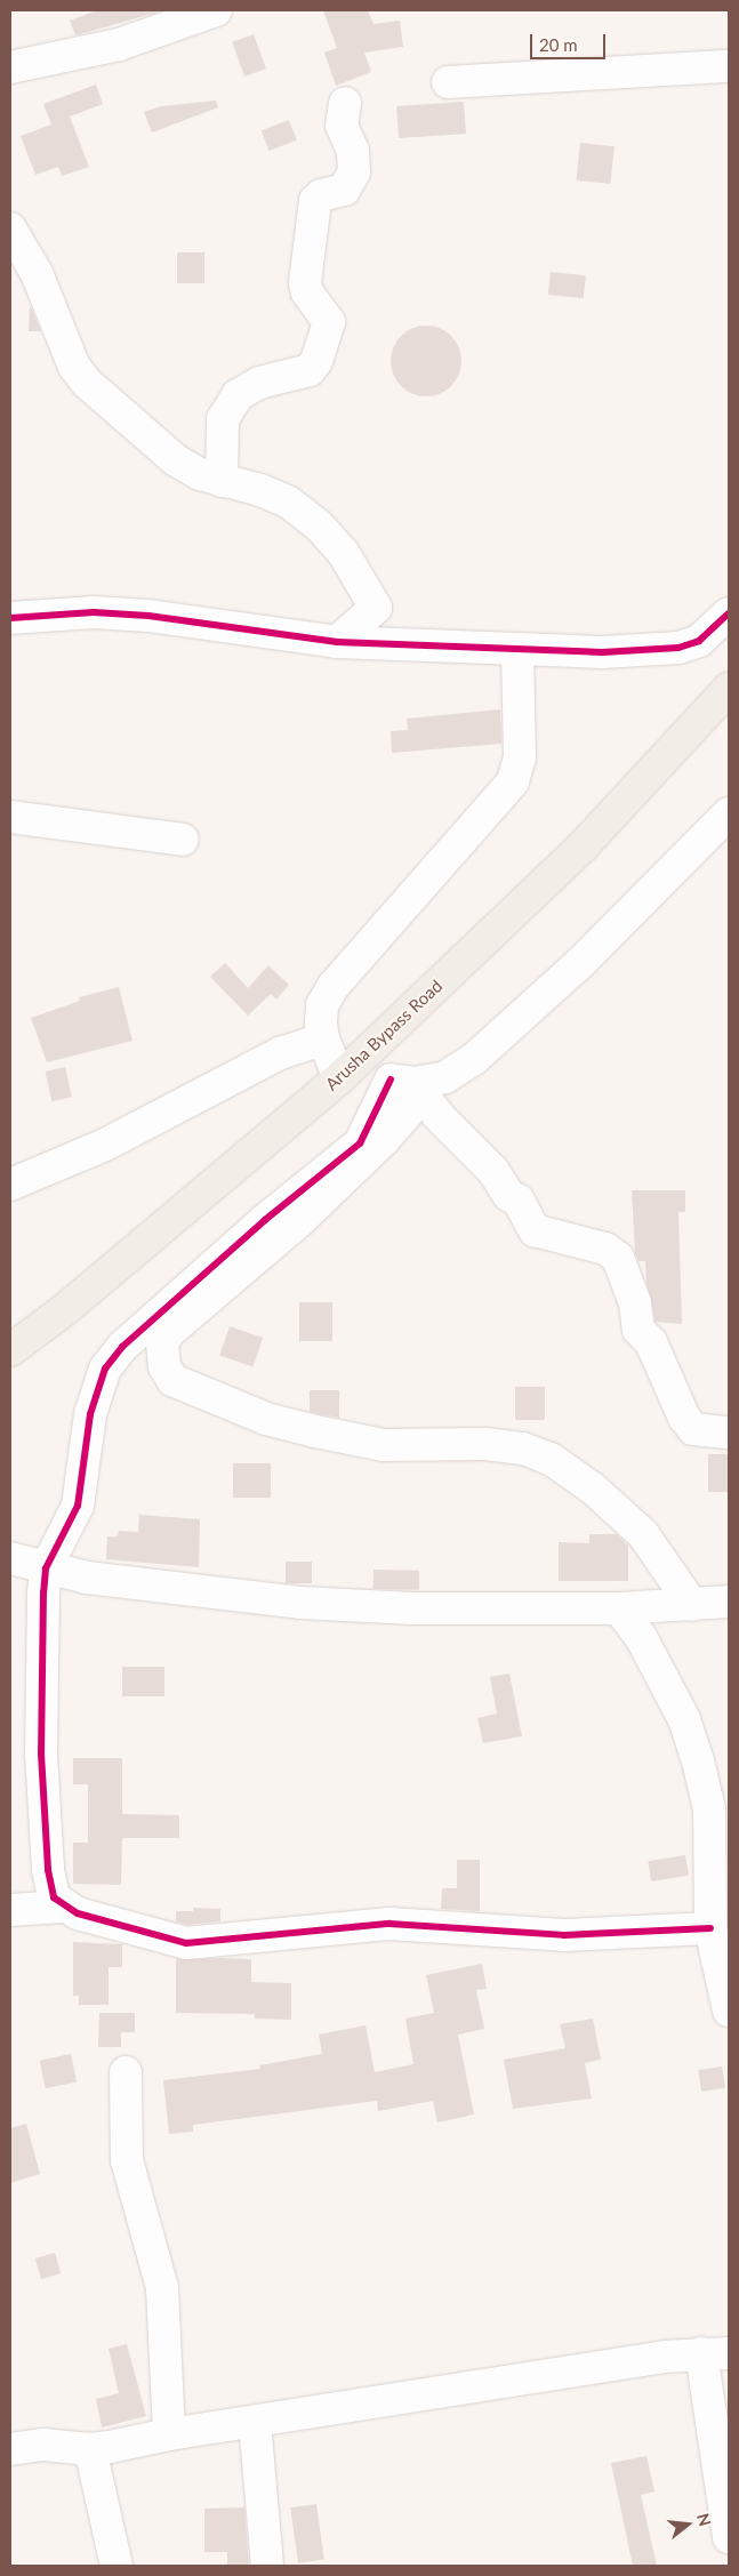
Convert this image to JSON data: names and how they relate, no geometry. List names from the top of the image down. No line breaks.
{"streets":{"main road":["Arusha Bypass Road"]},"scale_bar":"20 m","north":"right"}
